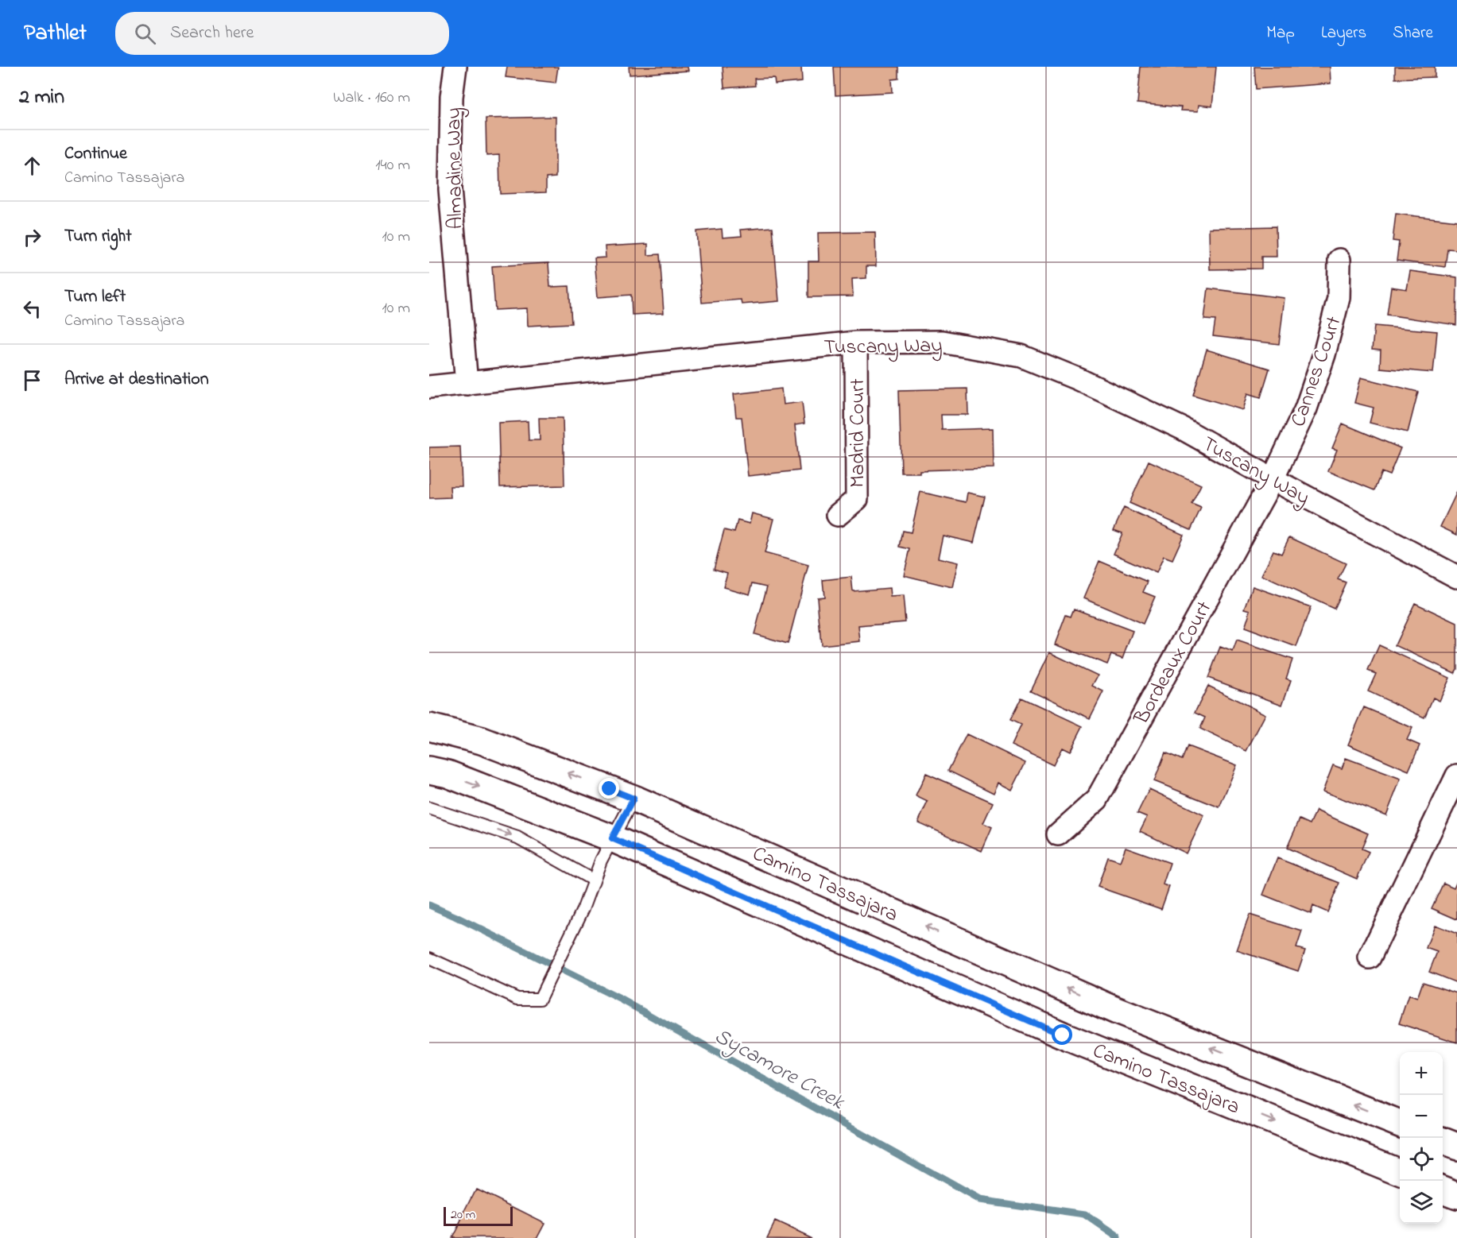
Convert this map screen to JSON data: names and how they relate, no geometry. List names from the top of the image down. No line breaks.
{"streets":{"main road":["Camino Tassajara"],"street":["Almadine Way","Tuscany Way","Cannes Court","Madrid Court","Bordeaux Court"]},"crossings":[["Almadine Way","Tuscany Way"],["Tuscany Way","Cannes Court"],["Tuscany Way","Madrid Court"],["Tuscany Way","Bordeaux Court"],["Cannes Court","Bordeaux Court"]],"water":["Sycamore Creek"],"scale_bar":"20 m","page":{"header":"Pathlet","search":"Search here","nav":["Map","Layers","Share"],"heading":["2 min","Walk · 160 m"],"list":[["Continue","Camino Tassajara","140 m"],["Turn right","10 m"],["Turn left","Camino Tassajara","10 m"],"Arrive at destination"],"map_buttons":["+","−"],"scale":"20 m"}}
